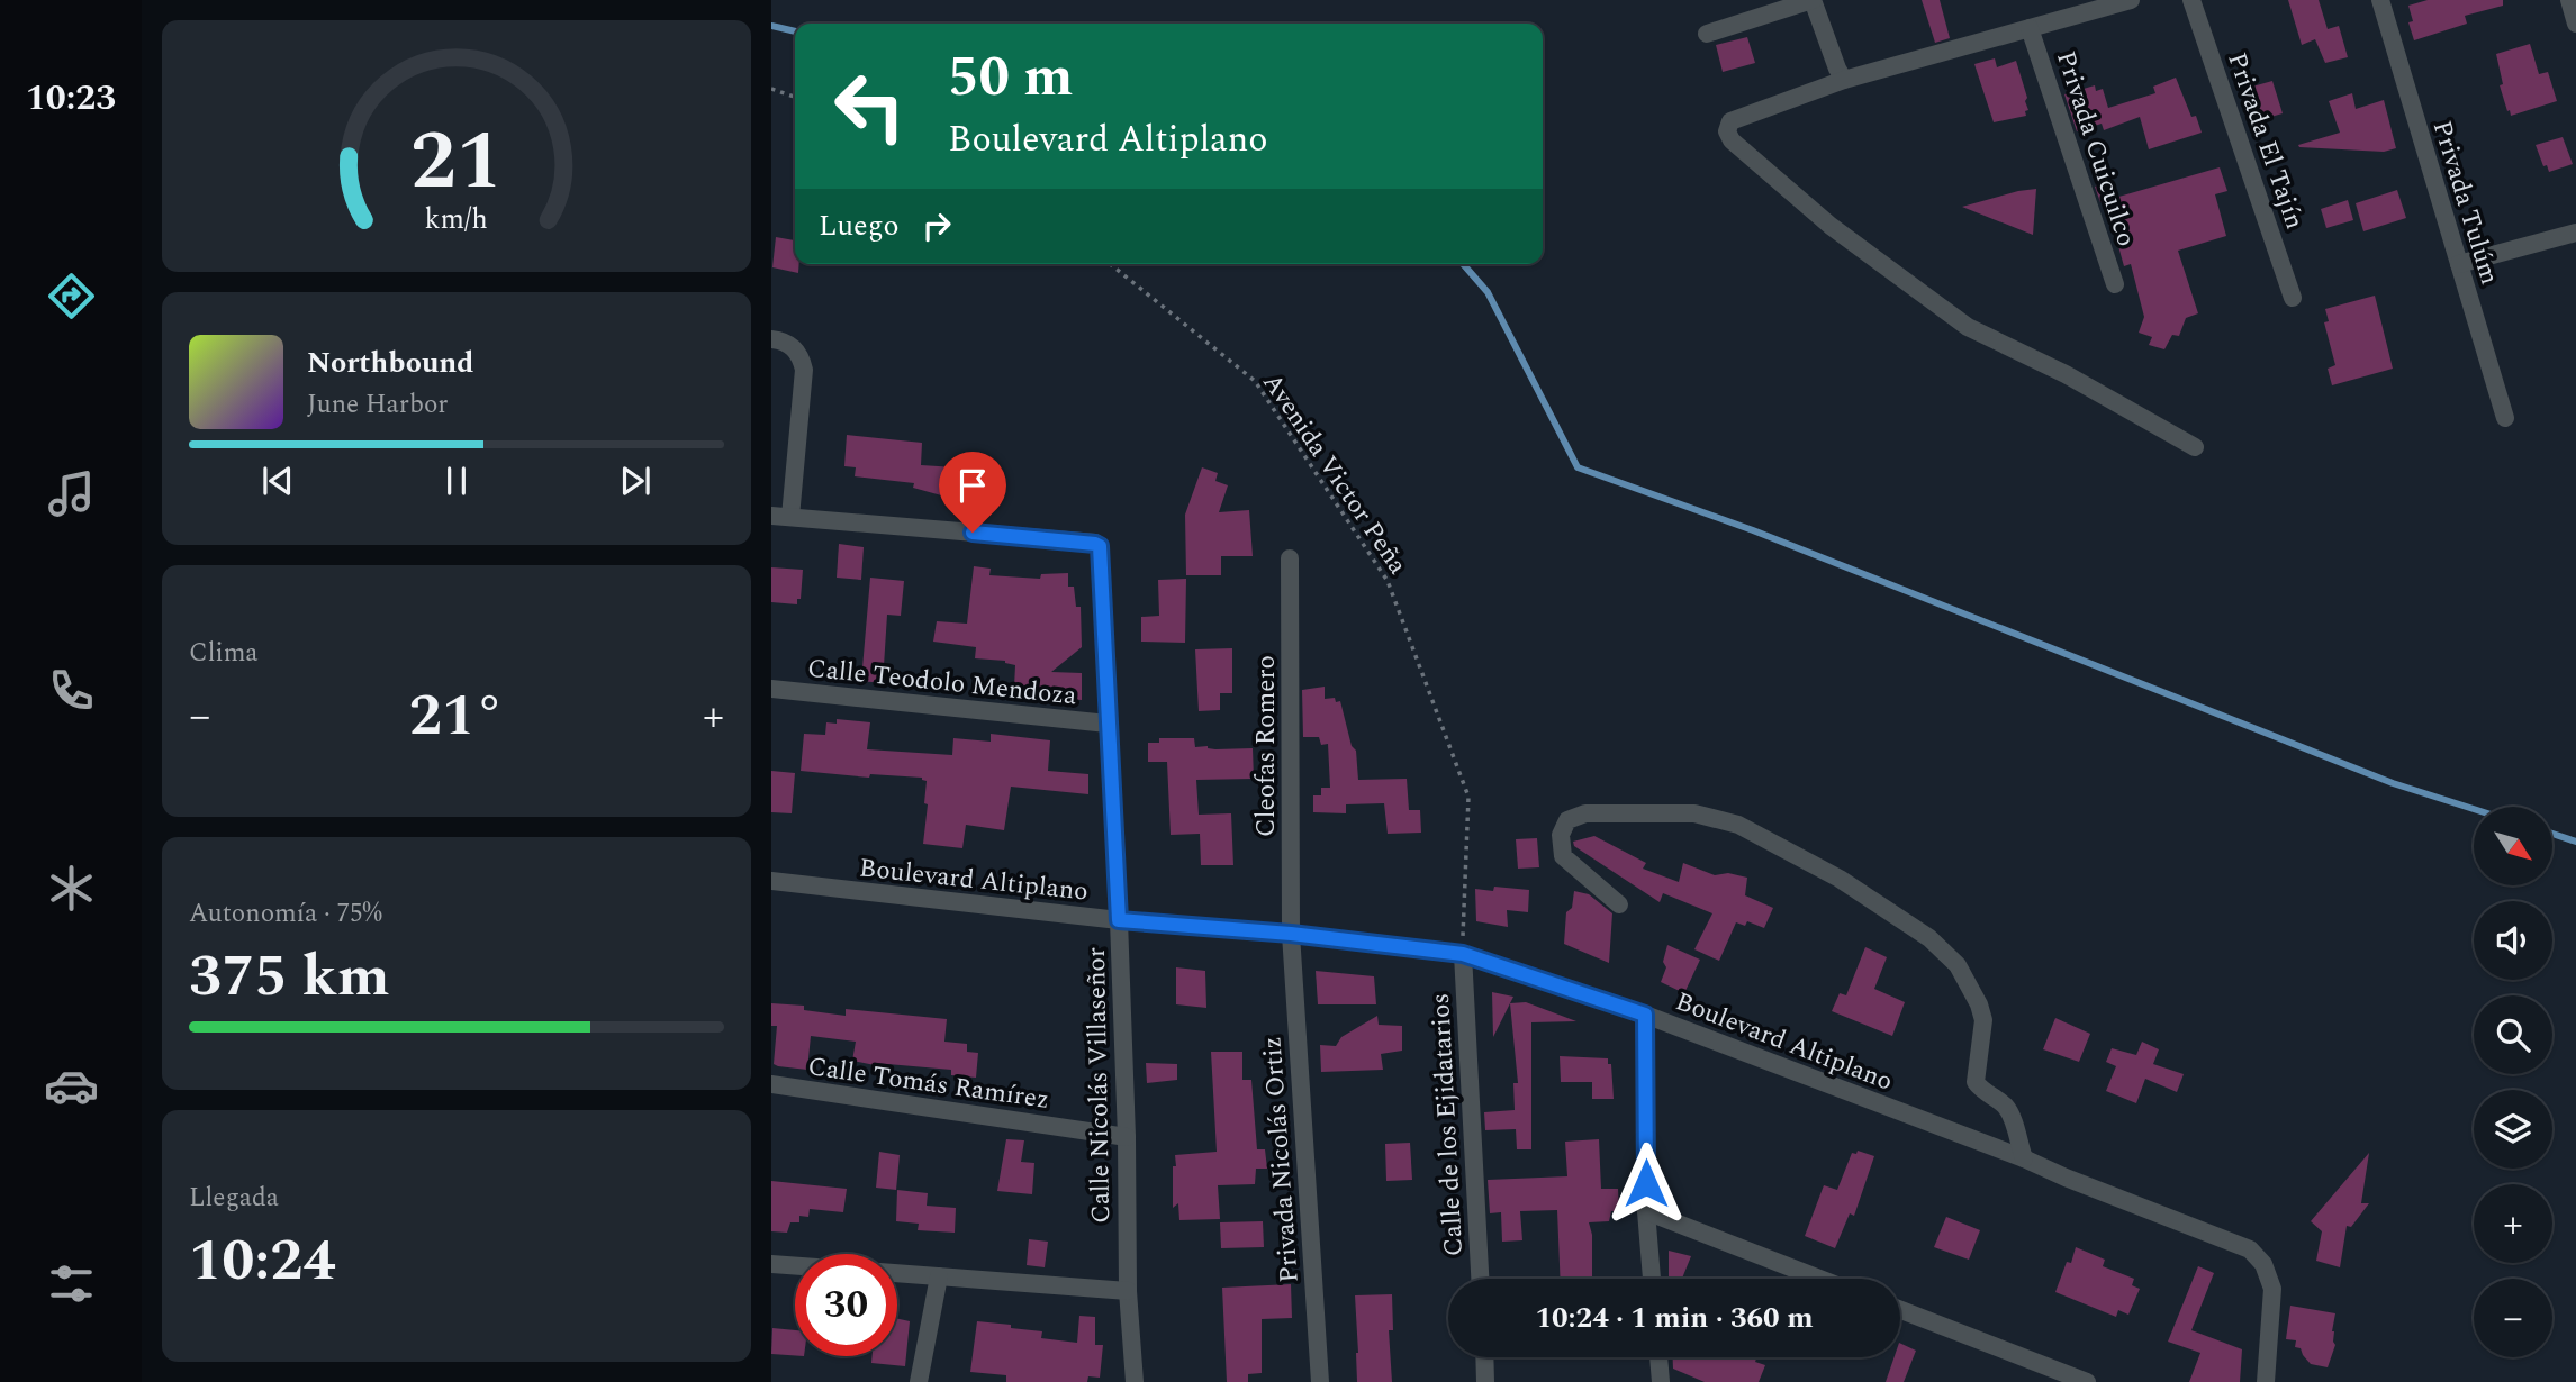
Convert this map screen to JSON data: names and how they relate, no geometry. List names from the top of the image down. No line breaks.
{"streets":{"street":["Privada El Tajín","Privada Cuicuilco","Privada Tulúm","Calle Teodolo Mendoza","Cleofas Romero","Boulevard Altiplano","Calle Tomás Ramírez","Calle Nicolás Villaseñor","Calle de los Ejidatarios","Privada Nicolás Ortiz"],"path":["Avenida Victor Peña"]},"crossings":[["Avenida Victor Peña","Boulevard Altiplano"],["Avenida Victor Peña","Calle de los Ejidatarios"],["Calle Teodolo Mendoza","Calle Nicolás Villaseñor"],["Cleofas Romero","Boulevard Altiplano"],["Cleofas Romero","Privada Nicolás Ortiz"],["Boulevard Altiplano","Calle Nicolás Villaseñor"],["Boulevard Altiplano","Calle de los Ejidatarios"],["Boulevard Altiplano","Privada Nicolás Ortiz"],["Calle Tomás Ramírez","Calle Nicolás Villaseñor"]],"north":"bottom right","page":{"tabs":"10:23","turn":["50 m","Boulevard Altiplano"],"then":"Luego","song":["Northbound","June Harbor"],"tile":["Clima",["Autonomía · 75%","375 km"],["Llegada","10:24"]],"heat":["−","21°","+"],"map_buttons":["+","−"],"limit":"30","trip":"10:24 · 1 min · 360 m","gauge":["21","km/h"]}}
